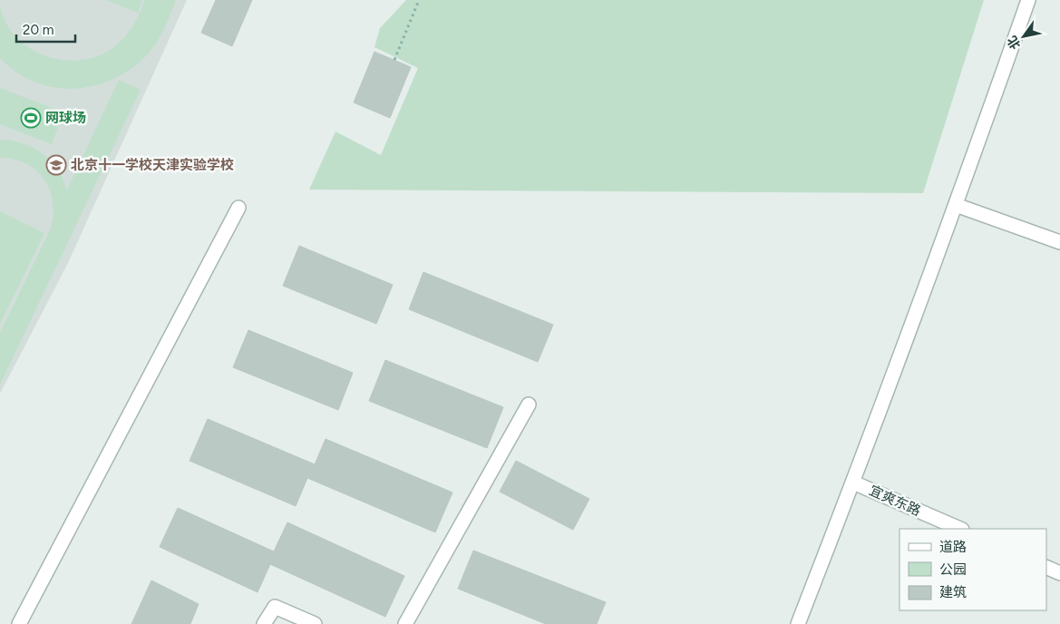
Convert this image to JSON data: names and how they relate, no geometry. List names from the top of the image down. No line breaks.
{"streets":{"street":["宜爽东路"]},"places":{"sports":["网球场"],"school or university":["北京十一学校天津实验学校"]},"legend":["道路","公园","建筑"],"scale_bar":"20 m","north":"bottom left"}
